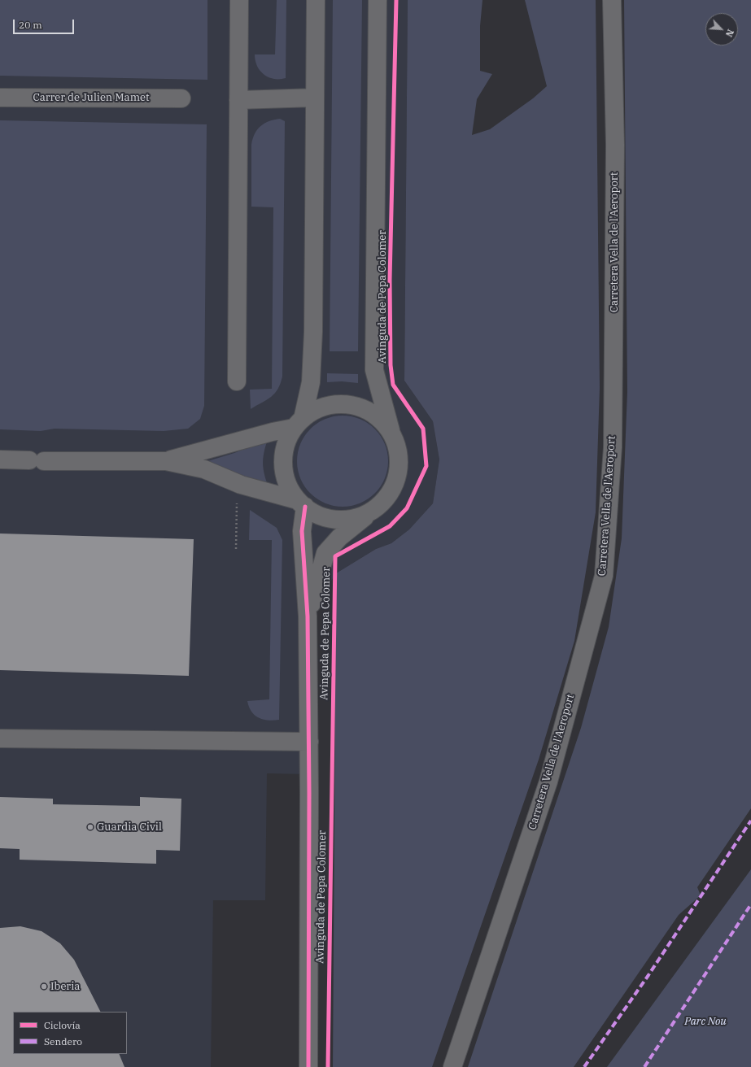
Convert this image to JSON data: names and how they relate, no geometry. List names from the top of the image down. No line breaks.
{"streets":{"street":["Carrer de Julien Mamet","Carretera Vella de l'Aeroport","Avinguda de Pepa Colomer"]},"parks":["Parc Nou"],"places":["Guardia Civil","Iberia"],"legend":["Ciclovía","Sendero"],"scale_bar":"20 m","north":"bottom right"}
